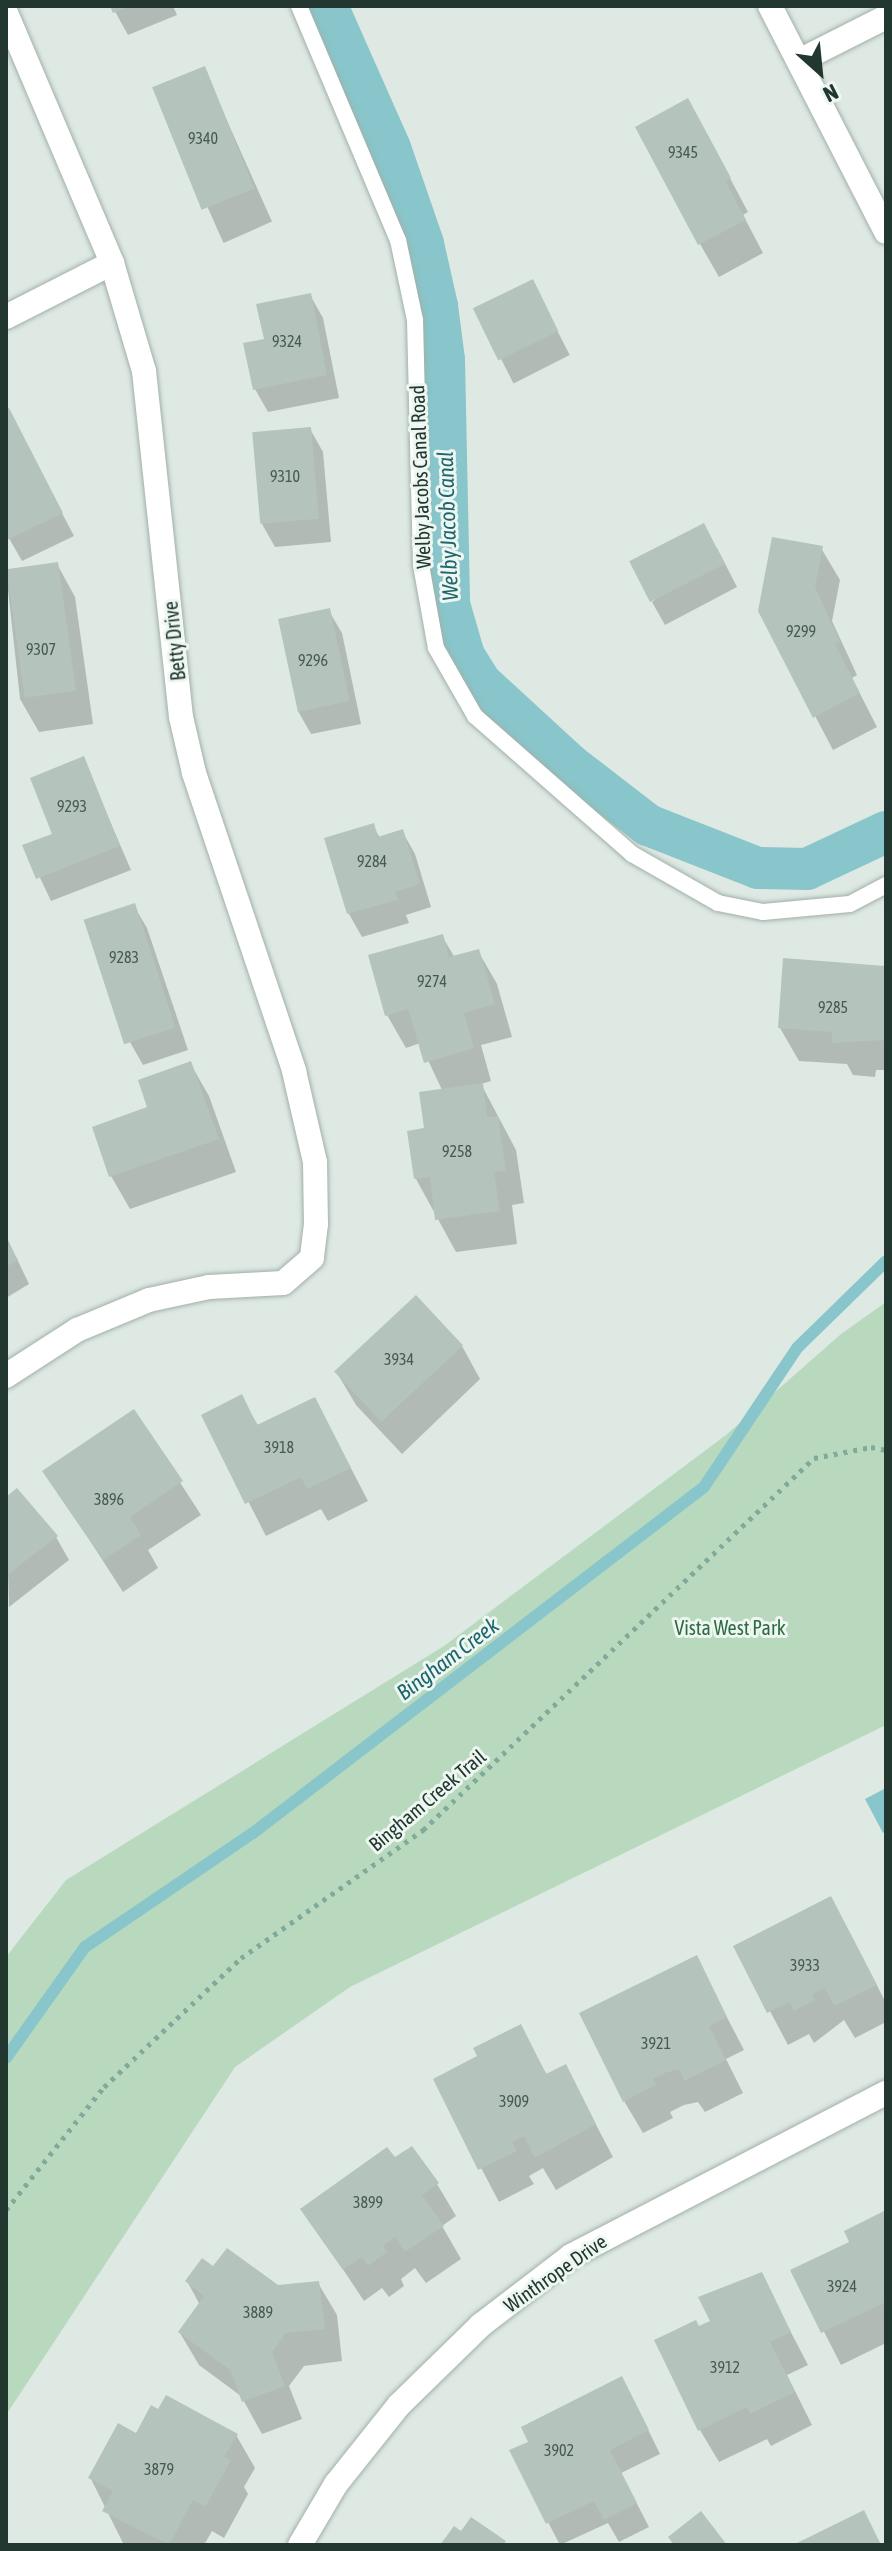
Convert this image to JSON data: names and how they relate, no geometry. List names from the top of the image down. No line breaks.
{"streets":{"street":["Betty Drive","Winthrope Drive"],"lane":["Welby Jacobs Canal Road"],"path":["Bingham Creek Trail"]},"water":["Welby Jacob Canal","Bingham Creek"],"parks":["Vista West Park"],"house_numbers":["9340","9345","9324","9310","9299","9307","9296","9293","9284","9283","9274","9285","9258","3934","3918","3896","3933","3921","3909","3899","3924","3889","3912","3902","3879"],"north":"bottom right"}
